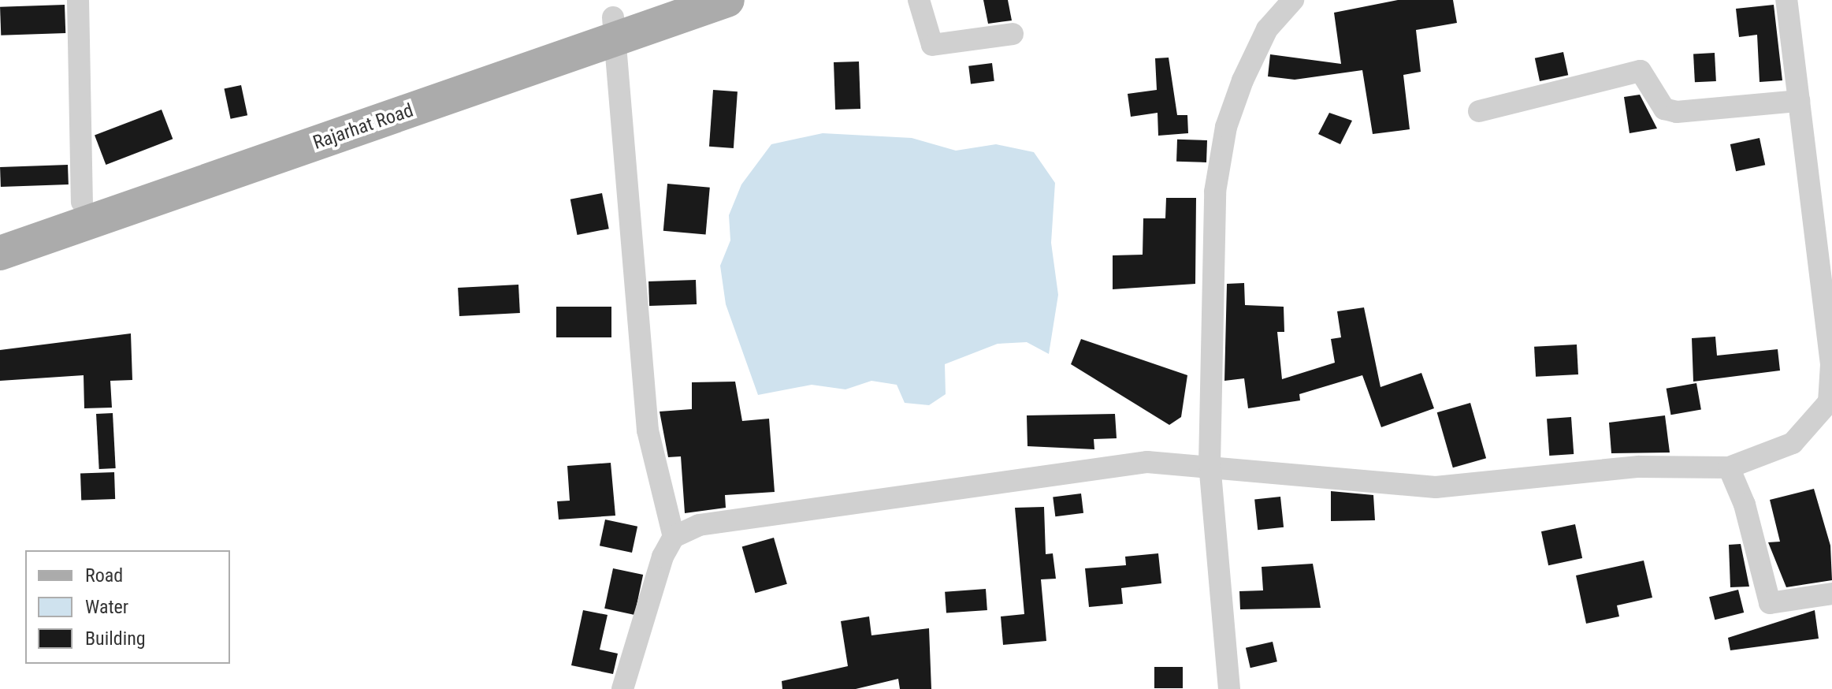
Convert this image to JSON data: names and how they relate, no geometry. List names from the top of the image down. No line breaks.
{"streets":{"main road":["Rajarhat Road"]},"legend":["Road","Water","Building"]}
